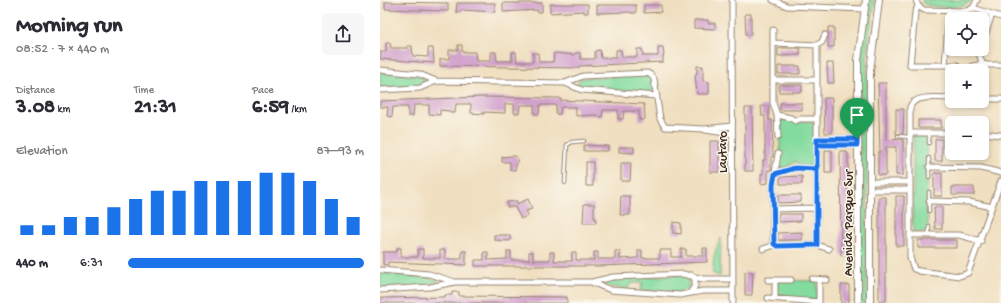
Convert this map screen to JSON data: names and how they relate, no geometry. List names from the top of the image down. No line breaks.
{"streets":{"street":["Lautaro","Avenida Parque Sur"]},"page":{"heading":["Morning run","08:52 · 7 × 440 m"],"map_buttons":["+","−"],"stats":[["Distance","3.08 km"],["Time","21:31"],["Pace","6:59 /km"]],"chart":["Elevation","87–93 m"],"list":[{"name":"440 m","note":"6:31"}]}}
